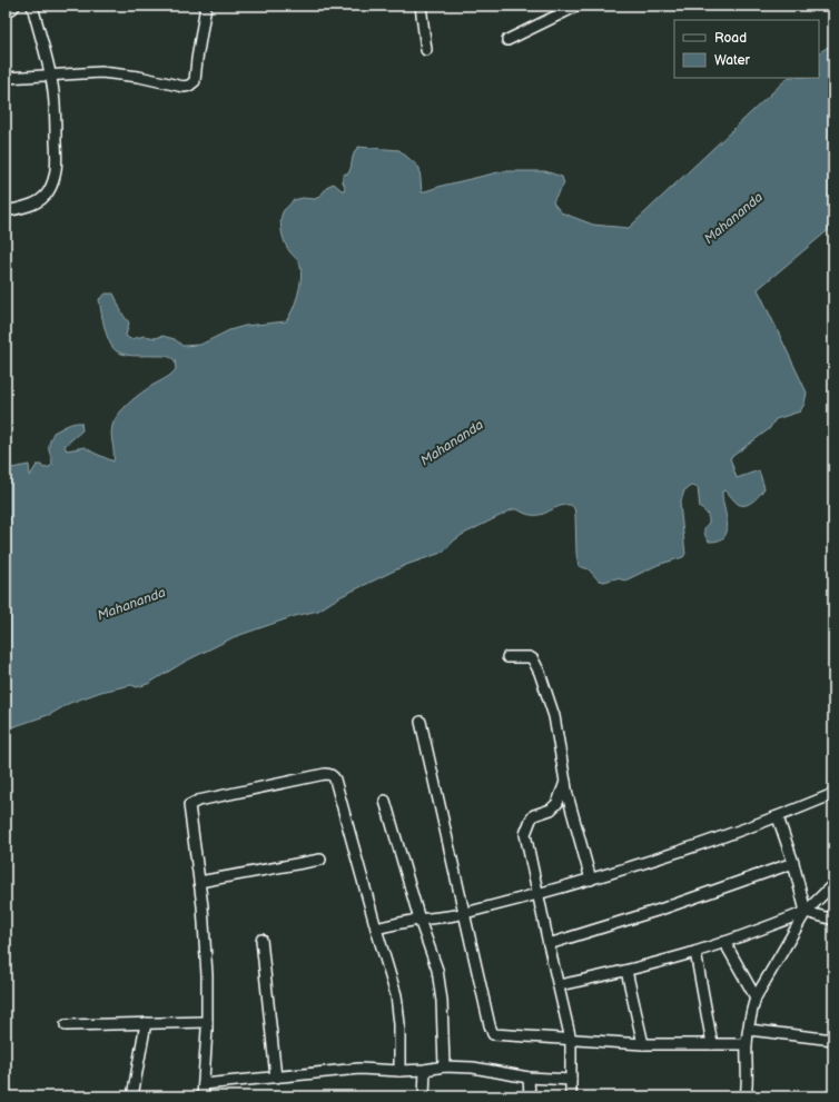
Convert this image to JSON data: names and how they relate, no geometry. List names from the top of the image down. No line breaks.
{"water":["Mahananda"],"legend":["Road","Water"]}
